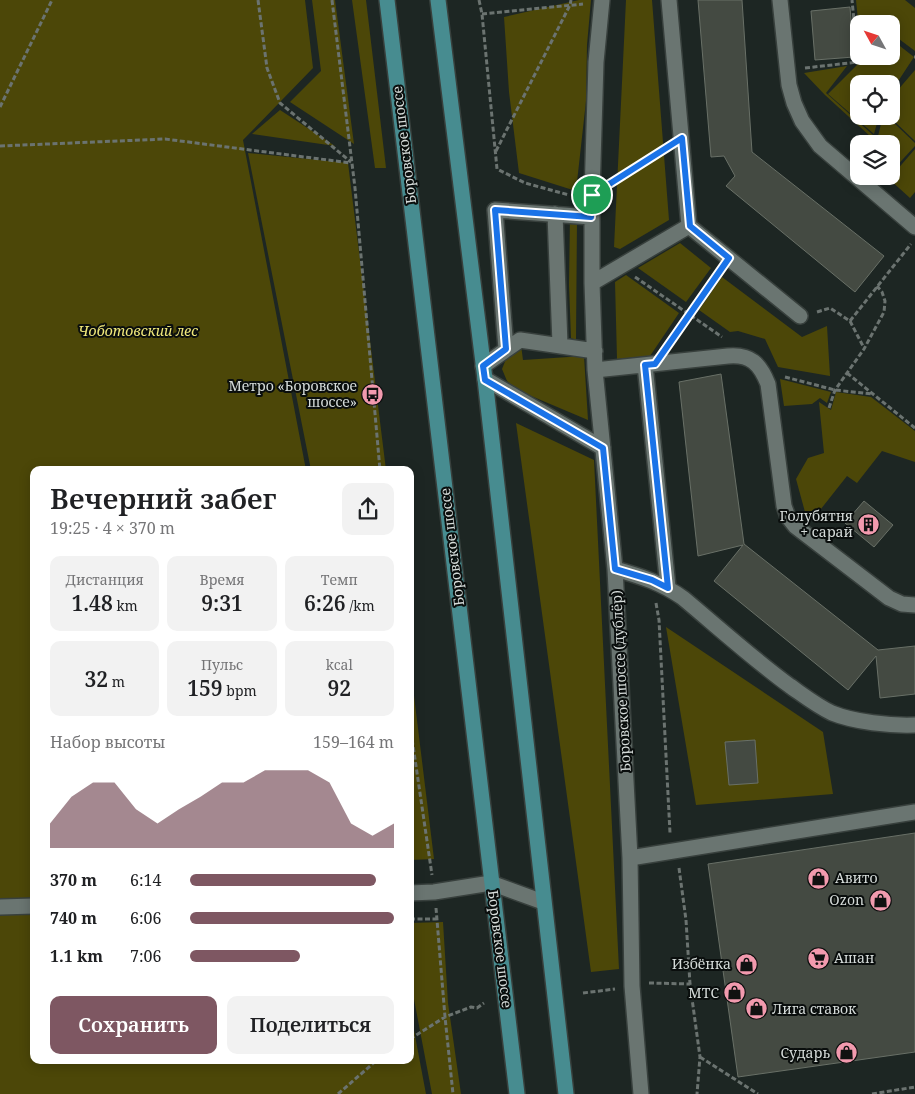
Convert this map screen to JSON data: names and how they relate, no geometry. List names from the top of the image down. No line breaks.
{"streets":{"main road":["Боровское шоссе"],"street":["Боровское шоссе (дублёр)"]},"parks":["Чоботовский лес"],"places":{"bus stop":["Метро «Боровское шоссе»"],"building":["Голубятня + сарай"],"shop":["Авито","Ozon","Избёнка","МТС","Лига ставок","Сударь"],"supermarket":["Ашан"]},"north":"top left","page":{"heading":["Вечерний забег","19:25 · 4 × 370 m"],"stats":[["Дистанция","1.48 km"],["Время","9:31"],["Темп","6:26 /km"],["32 m"],["Пульс","159 bpm"],["kcal","92"]],"chart":["Набор высоты","159–164 m"],"list":[{"name":"370 m","note":"6:14"},{"name":"740 m","note":"6:06"},{"name":"1.1 km","note":"7:06"}],"buttons":["Сохранить","Поделиться"]}}
